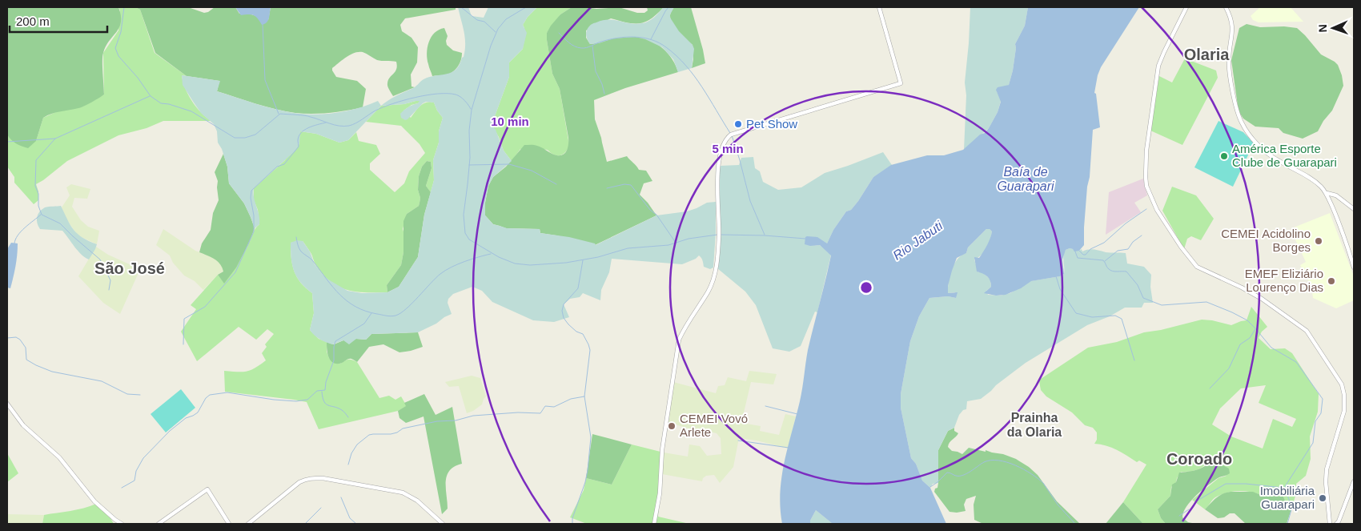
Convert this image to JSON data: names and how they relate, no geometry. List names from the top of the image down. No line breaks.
{"districts":["Olaria","São José","Prainha da Olaria","Coroado"],"water":["Baía de Guarapari","Rio Jabuti"],"places":["Pet Show","América Esporte Clube de Guarapari","CEMEI Acidolino Borges","EMEF Eliziário Lourenço Dias","CEMEI Vovó Arlete","Imobiliária Guarapari"],"scale_bar":"200 m","north":"left","rings":["10 min","5 min"]}
